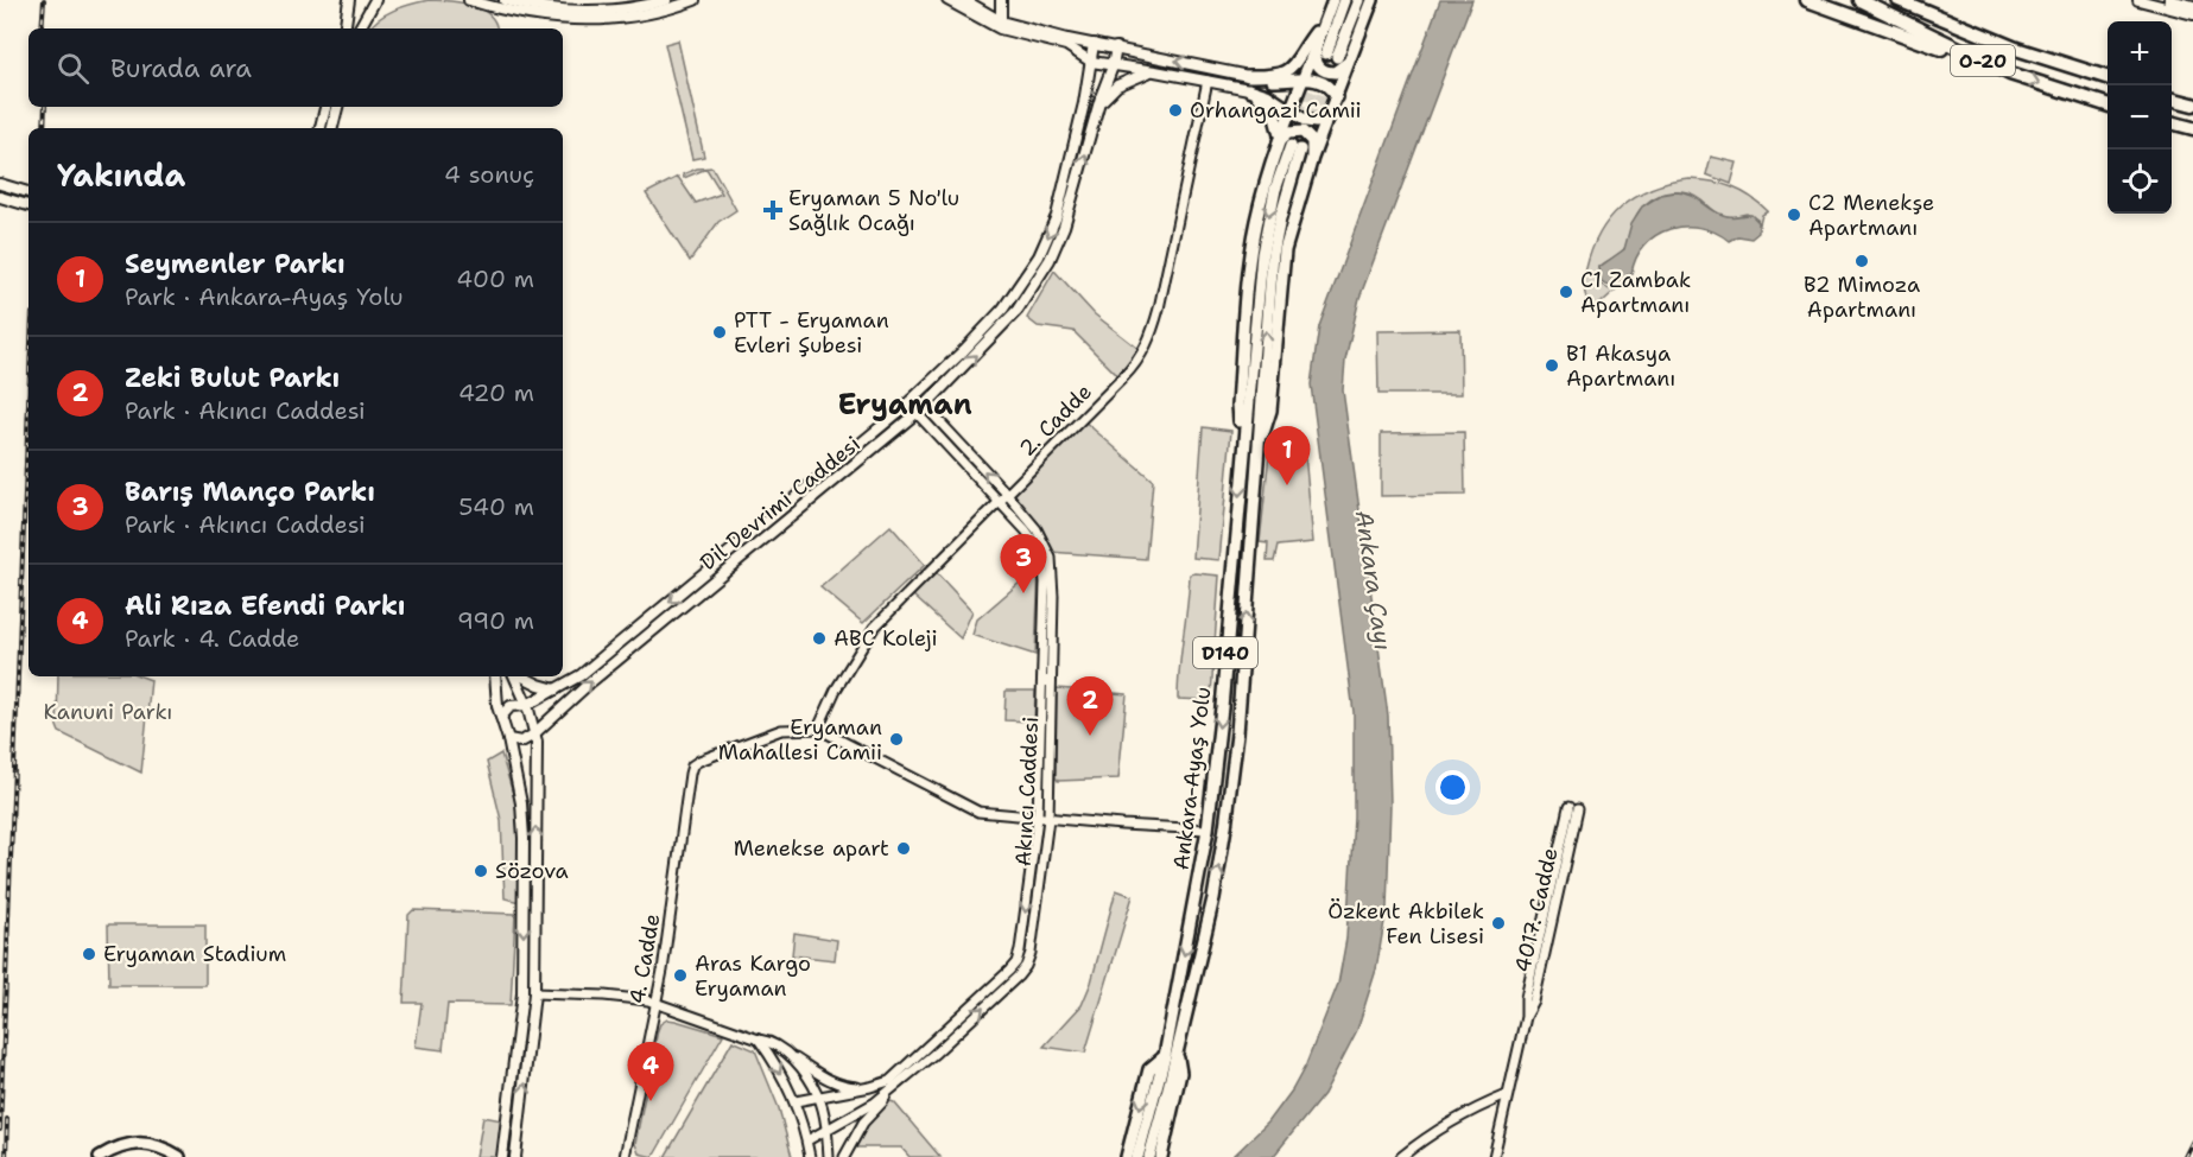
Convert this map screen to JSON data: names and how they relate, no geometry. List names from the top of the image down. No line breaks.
{"streets":{"highway":["O-20"],"main road":["Dil Devrimi Caddesi","D140","Ankara-Ayaş Yolu"],"street":["2. Cadde","Akıncı Caddesi","4017. Cadde","4. Cadde"]},"crossings":[["2. Cadde","Akıncı Caddesi"],["2. Cadde","4. Cadde"],["Dil Devrimi Caddesi","Akıncı Caddesi"]],"districts":["Eryaman"],"water":["Ankara Çayı"],"parks":["Kanuni Parkı"],"places":{"other":["Orhangazi Camii","C2 Menekşe Apartmanı","B2 Mimoza Apartmanı","C1 Zambak Apartmanı","PTT - Eryaman Evleri Şubesi","B1 Akasya Apartmanı","ABC Koleji","Eryaman Mahallesi Camii","Menekse apart","Sözova","Özkent Akbilek Fen Lisesi","Eryaman Stadium","Aras Kargo Eryaman"],"health":["Eryaman 5 No'lu Sağlık Ocağı"]},"page":{"map_buttons":["+","−"],"search":"Burada ara","heading":["Yakında","4 sonuç"],"list":[{"mark":"1","name":"Seymenler Parkı","note":"Park · Ankara-Ayaş Yolu","value":"400 m"},{"mark":"2","name":"Zeki Bulut Parkı","note":"Park · Akıncı Caddesi","value":"420 m"},{"mark":"3","name":"Barış Manço Parkı","note":"Park · Akıncı Caddesi","value":"540 m"},{"mark":"4","name":"Ali Rıza Efendi Parkı","note":"Park · 4. Cadde","value":"990 m"}],"pins":["1","3","2","4"]}}
